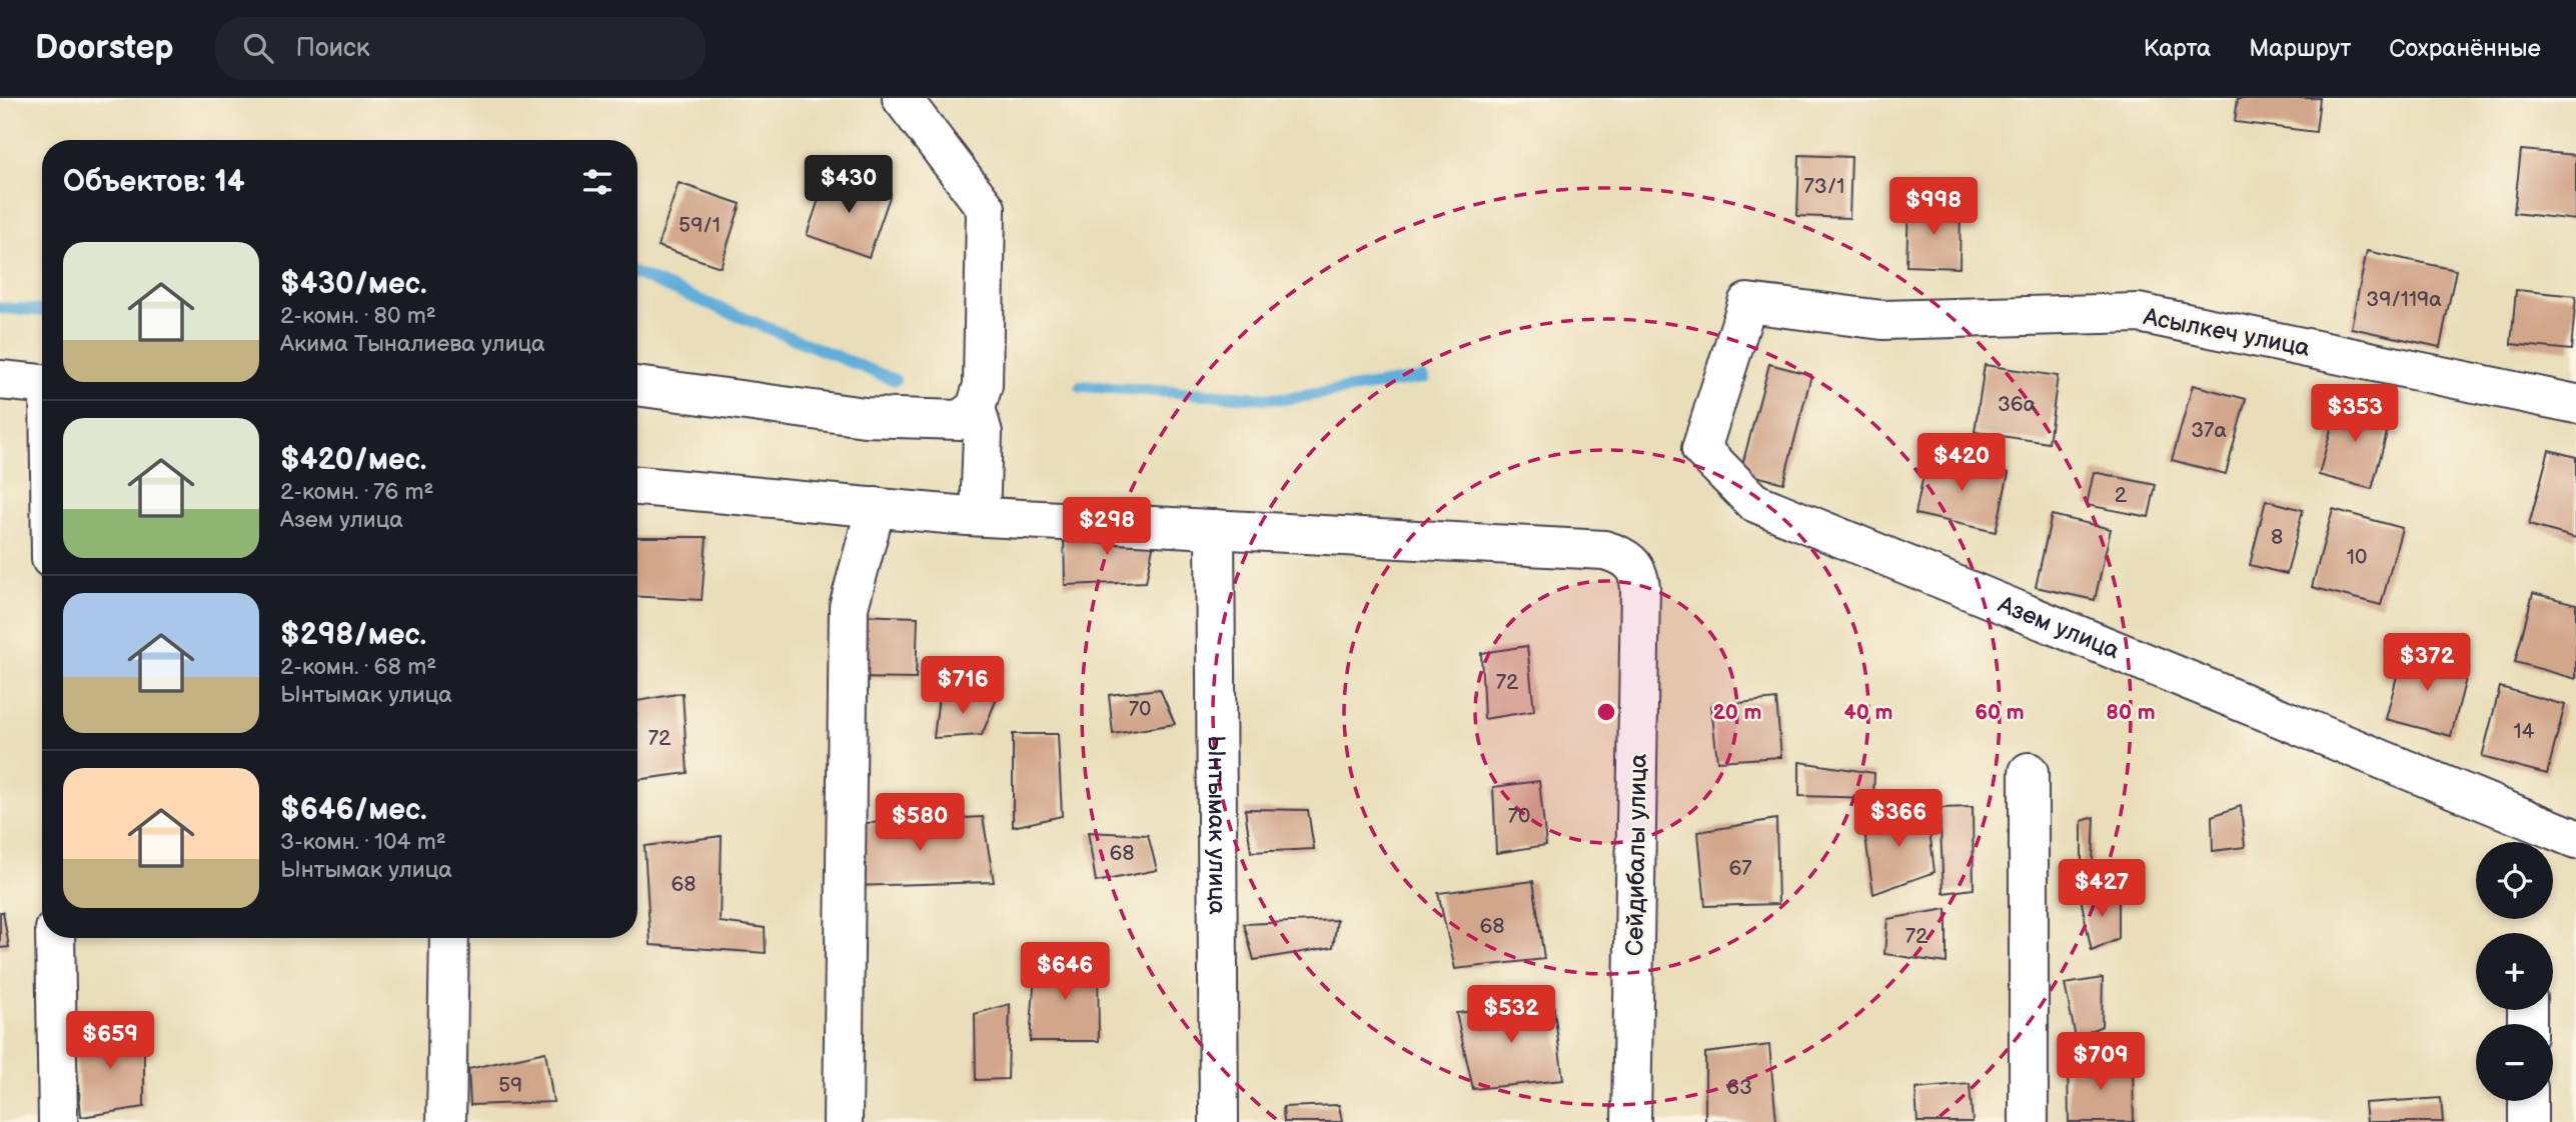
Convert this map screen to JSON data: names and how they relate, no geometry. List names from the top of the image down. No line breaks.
{"streets":{"street":["Асылкеч улица","Азем улица","Ынтымак улица","Сейдибалы улица"]},"crossings":[["Асылкеч улица","Азем улица"],["Ынтымак улица","Сейдибалы улица"]],"house_numbers":["73/1","59/1","39/119а","36а","37а","2","8","10","72","70","14","72","70","68","67","68","68","72","59","63"],"page":{"header":"Doorstep","search":"Поиск","nav":["Карта","Маршрут","Сохранённые"],"heading":"Объектов: 14","price":["$430","$998","$353","$420","$298","$372","$716","$366","$580","$427","$646","$532","$659","$709"],"list":[{"name":"$430/мес.","note":"2-комн. · 80 m² · Акима Тыналиева улица"},{"name":"$420/мес.","note":"2-комн. · 76 m² · Азем улица"},{"name":"$298/мес.","note":"2-комн. · 68 m² · Ынтымак улица"},{"name":"$646/мес.","note":"3-комн. · 104 m² · Ынтымак улица"}],"map_buttons":["+","−"]},"rings":["20 m","40 m","60 m","80 m"]}
